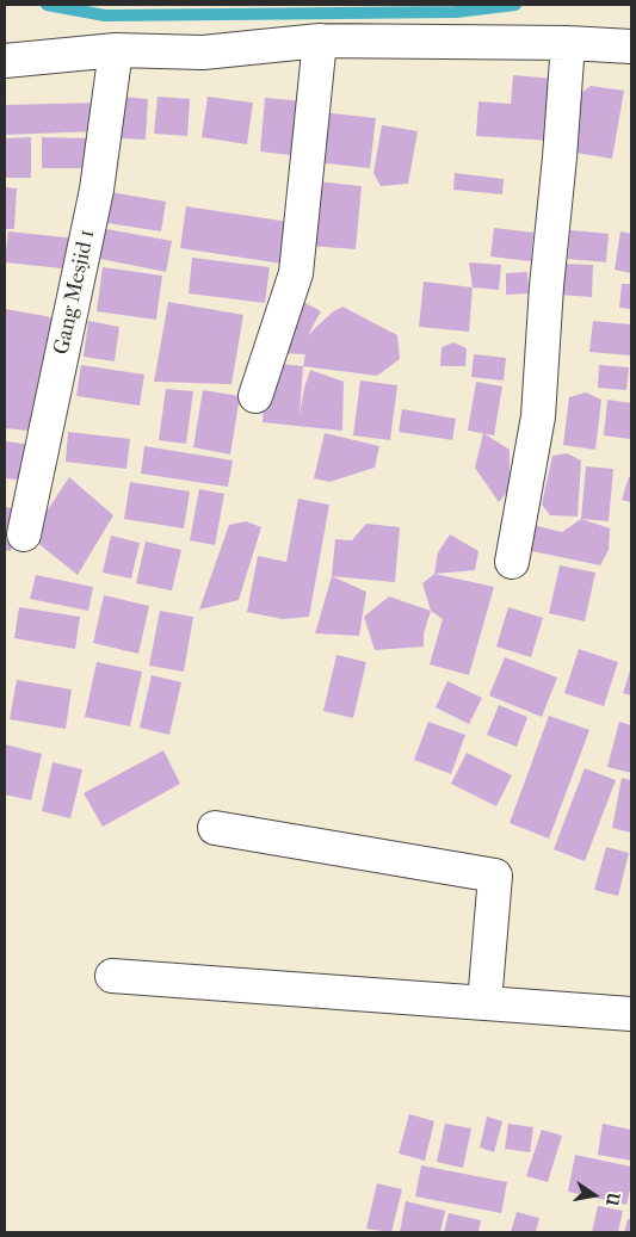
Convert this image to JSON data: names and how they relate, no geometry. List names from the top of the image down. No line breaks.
{"streets":{"street":["Gang Mesjid 1"]},"north":"right"}
